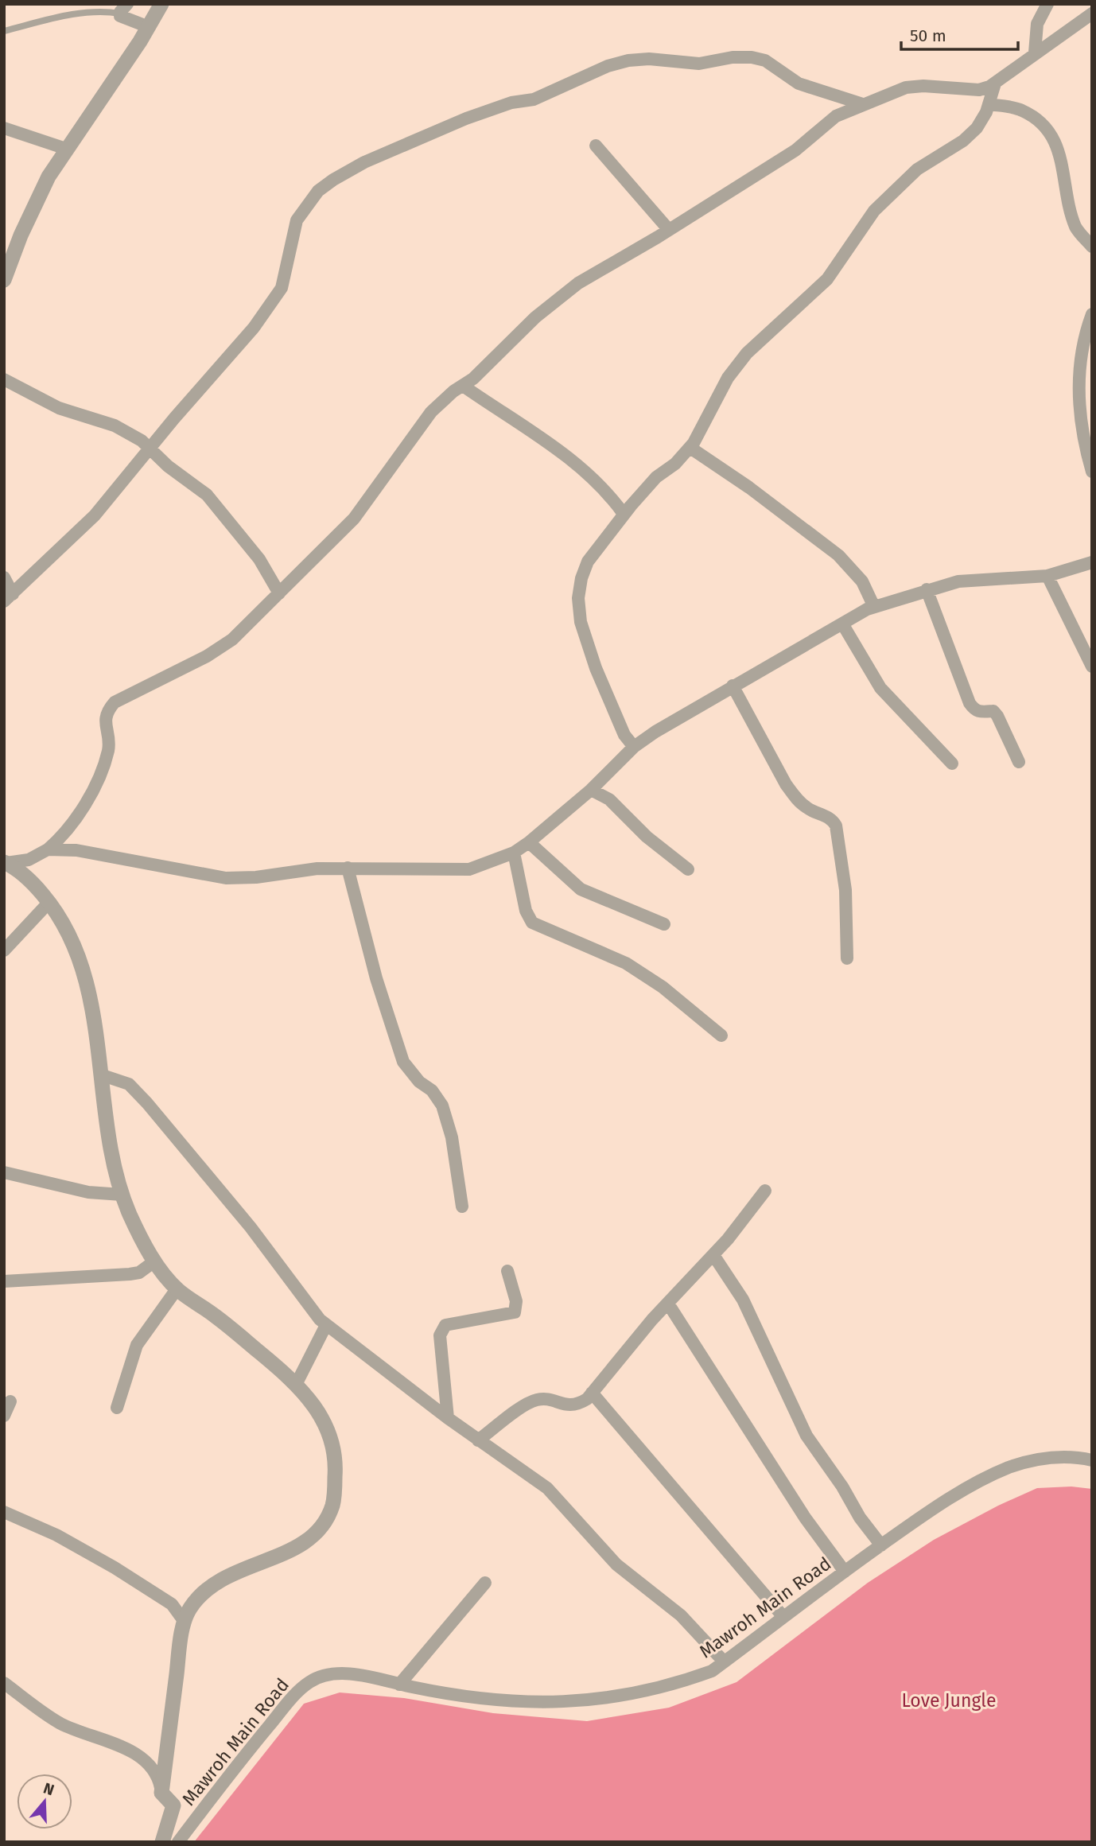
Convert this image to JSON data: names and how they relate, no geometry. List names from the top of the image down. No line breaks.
{"streets":{"street":["Mawroh Main Road"]},"parks":["Love Jungle"],"scale_bar":"50 m","north":"top"}
